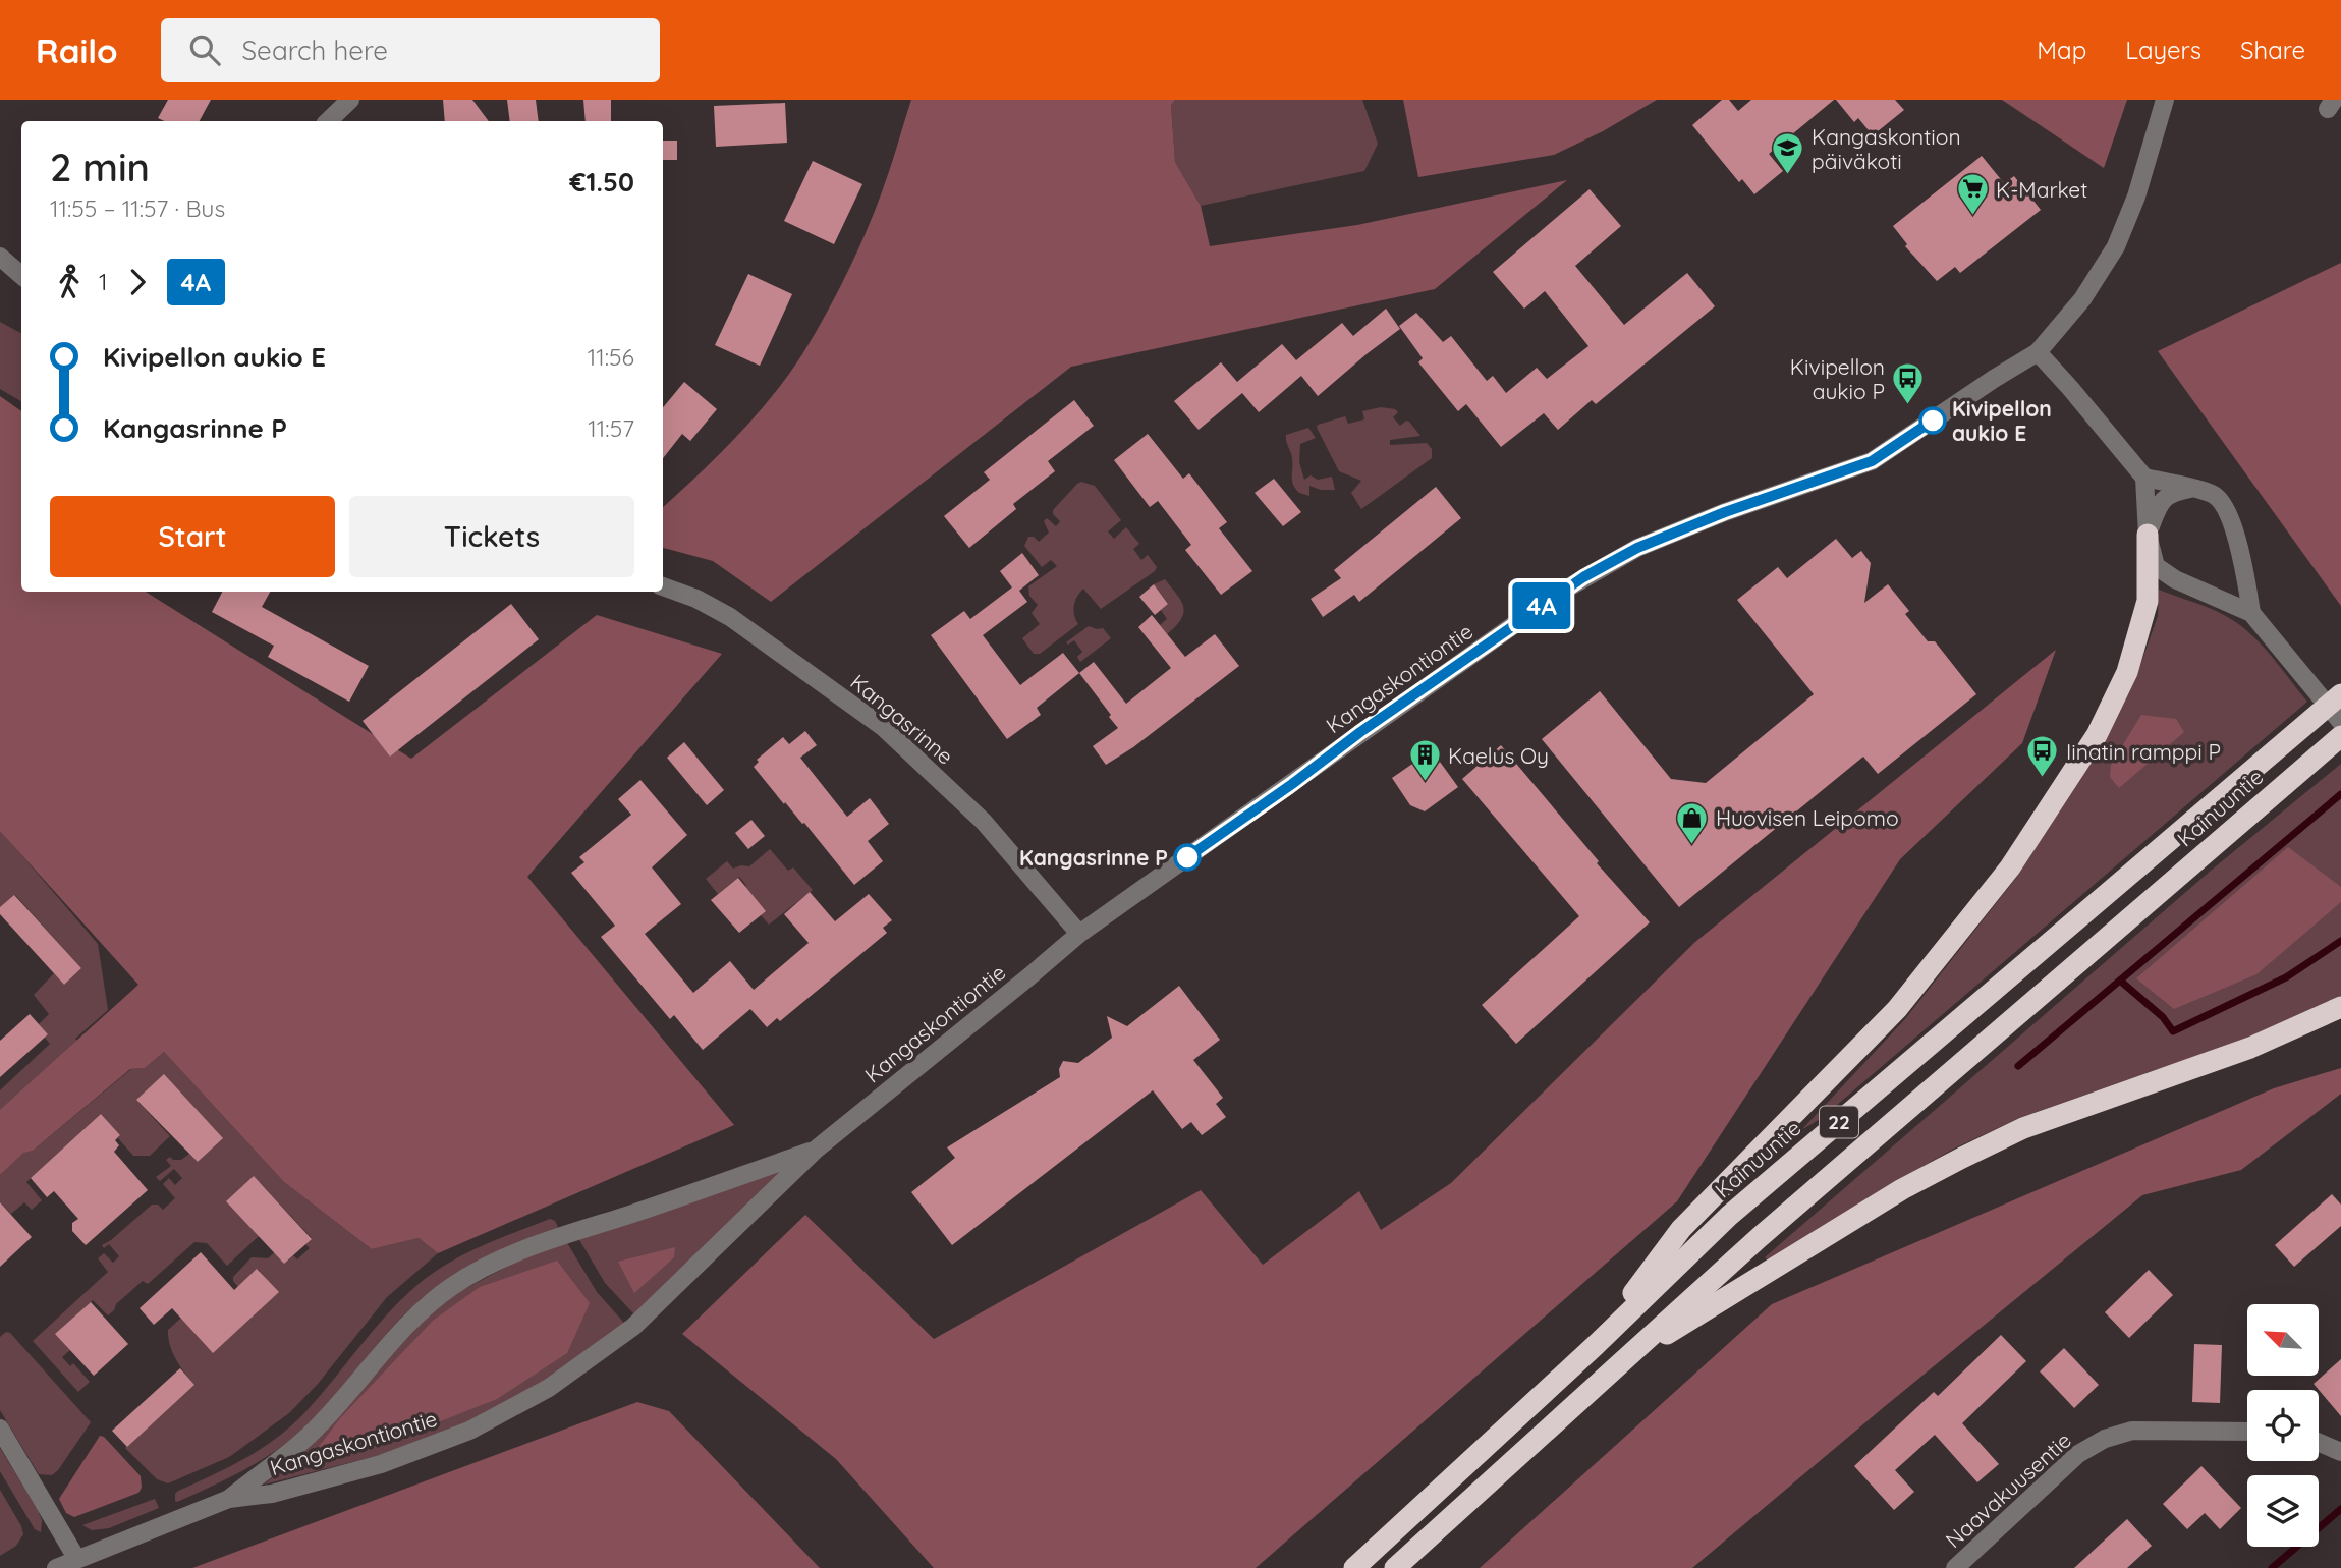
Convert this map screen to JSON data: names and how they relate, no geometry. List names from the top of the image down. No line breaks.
{"streets":{"highway":["Kainuuntie","22"],"street":["Kangaskontiontie","Kangasrinne","Naavakuusentie"]},"crossings":[["Kangaskontiontie","Kangasrinne"]],"places":{"school or university":["Kangaskontion päiväkoti"],"supermarket":["K-Market"],"bus stop":["Kivipellon aukio P","Iinatin ramppi P"],"other":["Kivipellon aukio E","Kangasrinne P"],"building":["Kaelus Oy"],"shop":["Huovisen Leipomo"]},"lines":["bus line 4A"],"north":"top left","page":{"header":"Railo","search":"Search here","nav":["Map","Layers","Share"],"on_map":"4A","heading":["2 min","11:55 – 11:57 · Bus","€1.50"],"legs":["1","4A"],"list":[{"name":"Kivipellon aukio E","value":"11:56"},{"name":"Kangasrinne P","value":"11:57"}],"buttons":["Start","Tickets"]}}
